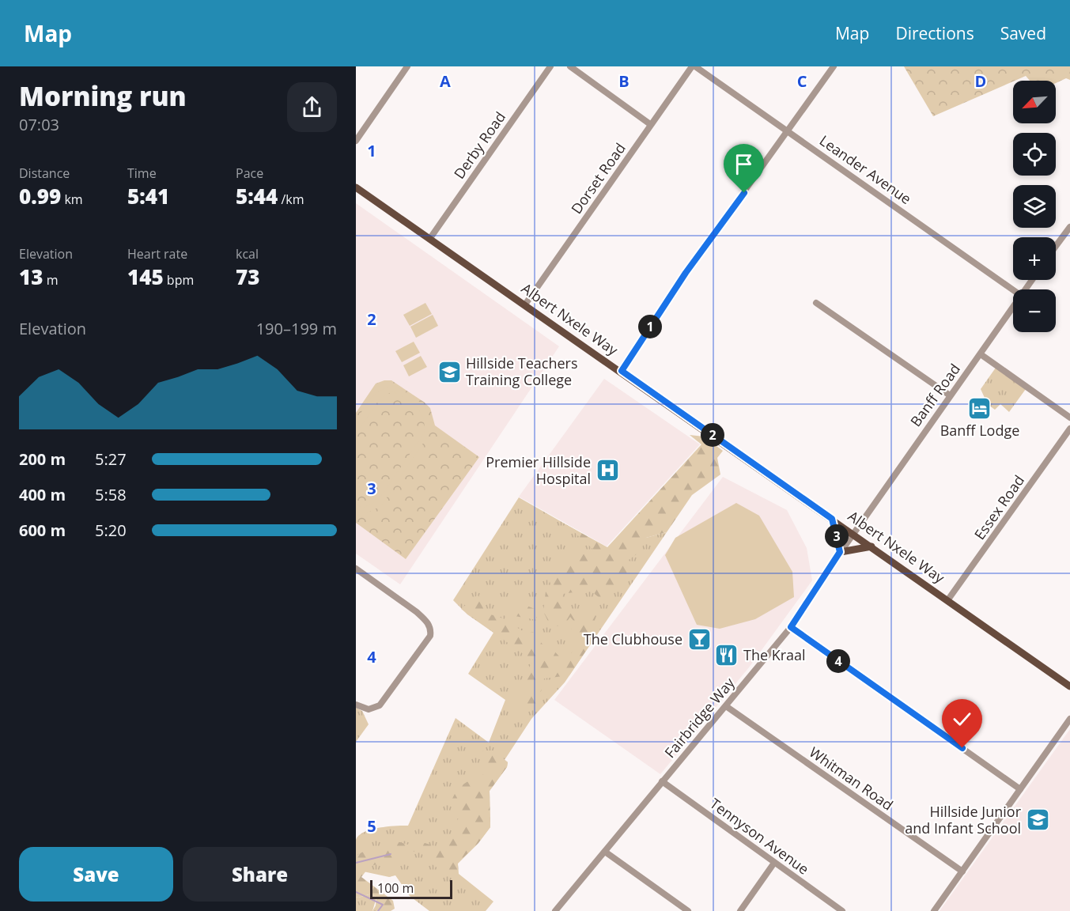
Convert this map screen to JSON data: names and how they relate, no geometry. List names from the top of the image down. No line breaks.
{"streets":{"main road":["Albert Nxele Way"],"street":["Derby Road","Leander Avenue","Dorset Road","Banff Road","Essex Road","Fairbridge Way","Whitman Road","Tennyson Avenue"]},"crossings":[["Derby Road","Albert Nxele Way"],["Leander Avenue","Dorset Road"],["Dorset Road","Albert Nxele Way"],["Albert Nxele Way","Banff Road"],["Albert Nxele Way","Essex Road"],["Albert Nxele Way","Fairbridge Way"],["Banff Road","Fairbridge Way"],["Fairbridge Way","Whitman Road"],["Fairbridge Way","Tennyson Avenue"]],"places":{"school or university":["Hillside Teachers Training College","Hillside Junior and Infant School"],"hotel":["Banff Lodge"],"hospital":["Premier Hillside Hospital"],"bar":["The Clubhouse"],"restaurant":["The Kraal"]},"scale_bar":"100 m","north":"bottom left","page":{"header":"Map","nav":["Map","Directions","Saved"],"heading":["Morning run","07:03"],"map_buttons":["+","−"],"stats":[["Distance","0.99 km"],["Time","5:41"],["Pace","5:44 /km"],["Elevation","13 m"],["Heart rate","145 bpm"],["kcal","73"]],"chart":["Elevation","190–199 m"],"pins":["1","2","3","4"],"list":[{"name":"200 m","note":"5:27"},{"name":"400 m","note":"5:58"},{"name":"600 m","note":"5:20"}],"buttons":["Save","Share"],"scale":"100 m"},"grid":{"columns":["A","B","C","D"],"rows":["1","2","3","4","5"]}}
